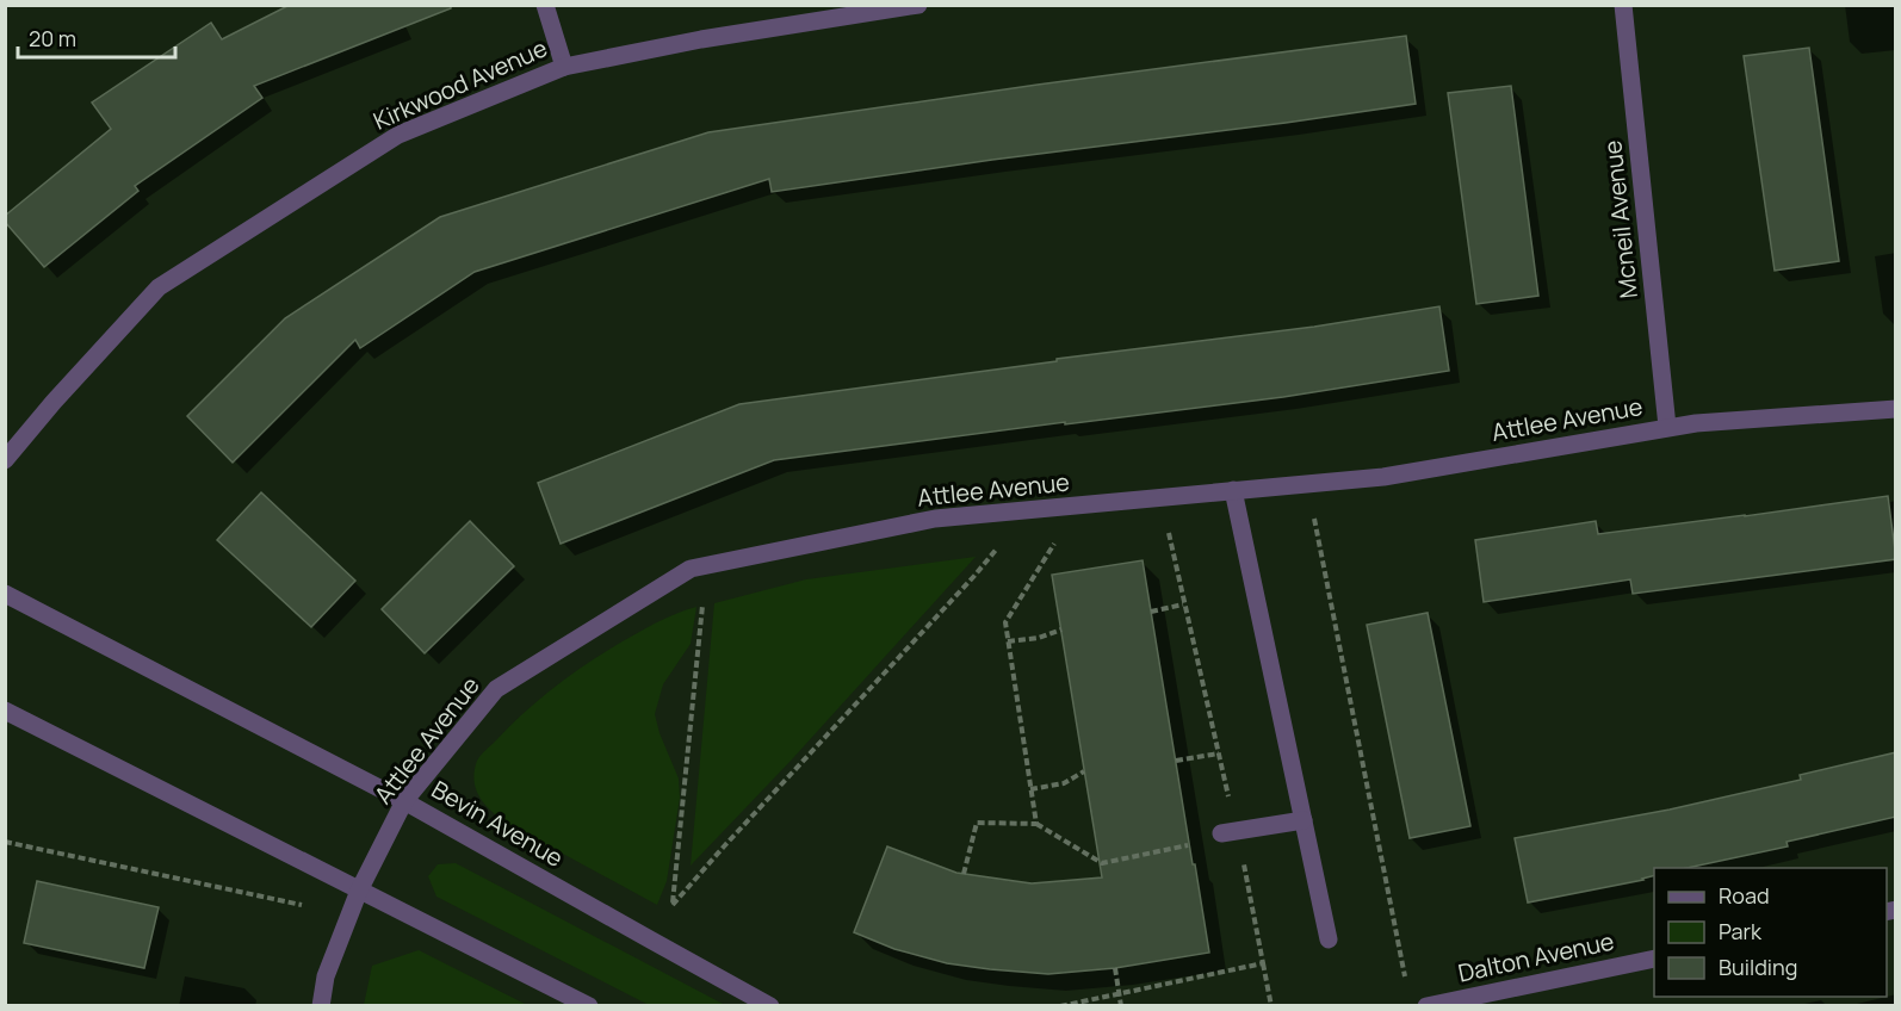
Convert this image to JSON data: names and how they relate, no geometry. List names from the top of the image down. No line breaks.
{"streets":{"street":["Kirkwood Avenue","Mcneil Avenue","Attlee Avenue","Bevin Avenue","Dalton Avenue"]},"crossings":[["Mcneil Avenue","Attlee Avenue"],["Attlee Avenue","Bevin Avenue"]],"legend":["Road","Park","Building"],"scale_bar":"20 m"}
